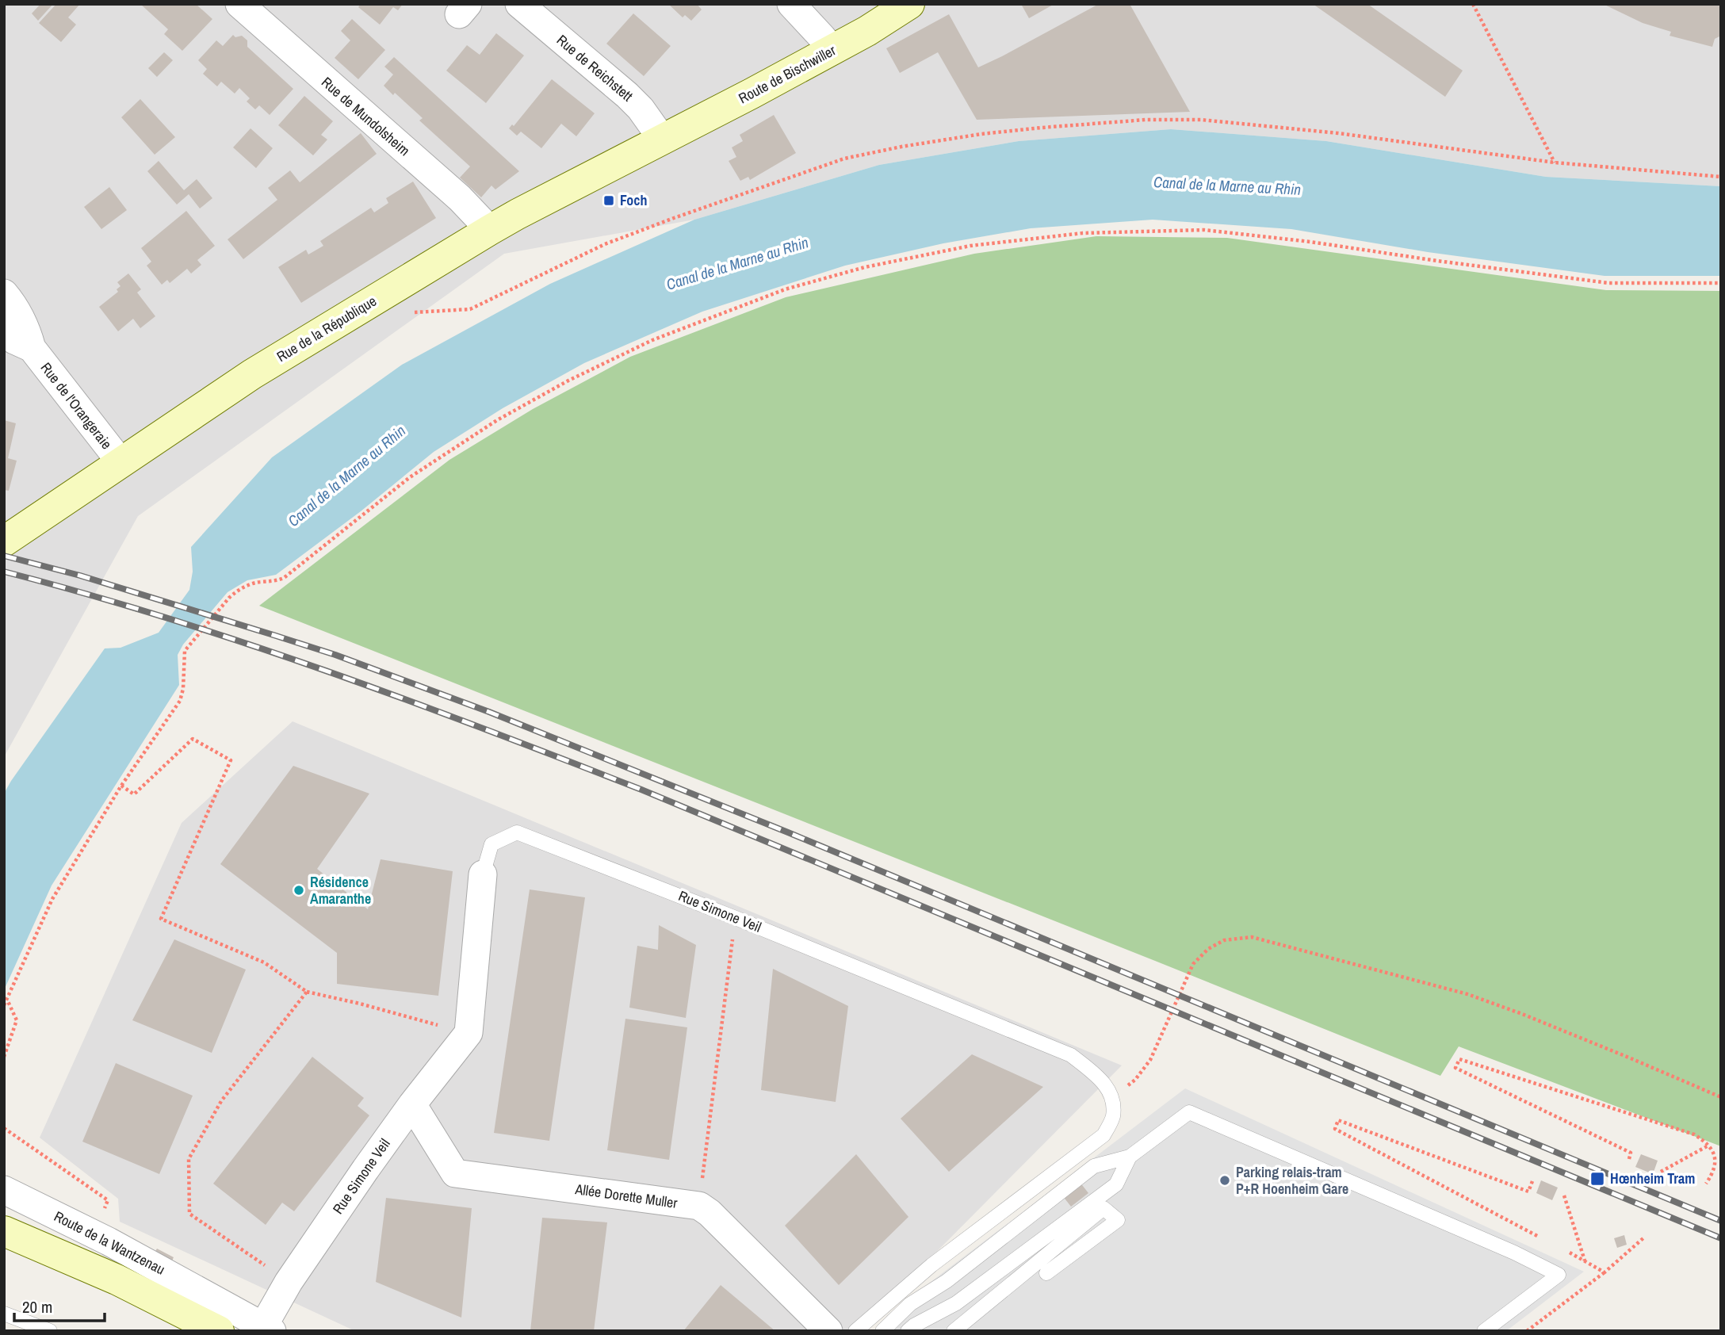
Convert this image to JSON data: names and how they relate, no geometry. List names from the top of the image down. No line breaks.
{"streets":{"main road":["Route de Bischwiller","Rue de la République","Route de la Wantzenau"],"street":["Rue de Reichstett","Rue de Mundolsheim","Rue de l'Orangeraie","Rue Simone Veil","Allée Dorette Muller"]},"crossings":[["Rue de Reichstett","Route de Bischwiller"],["Rue de Reichstett","Rue de la République"],["Route de Bischwiller","Rue de la République"],["Rue de Mundolsheim","Rue de la République"],["Rue de la République","Rue de l'Orangeraie"],["Rue Simone Veil","Allée Dorette Muller"],["Rue Simone Veil","Route de la Wantzenau"]],"water":["Canal de la Marne au Rhin"],"places":{"transit":["Foch","Hœnheim Tram"],"other":["Résidence Amaranthe","Parking relais-tram P+R Hoenheim Gare"]},"scale_bar":"20 m"}
